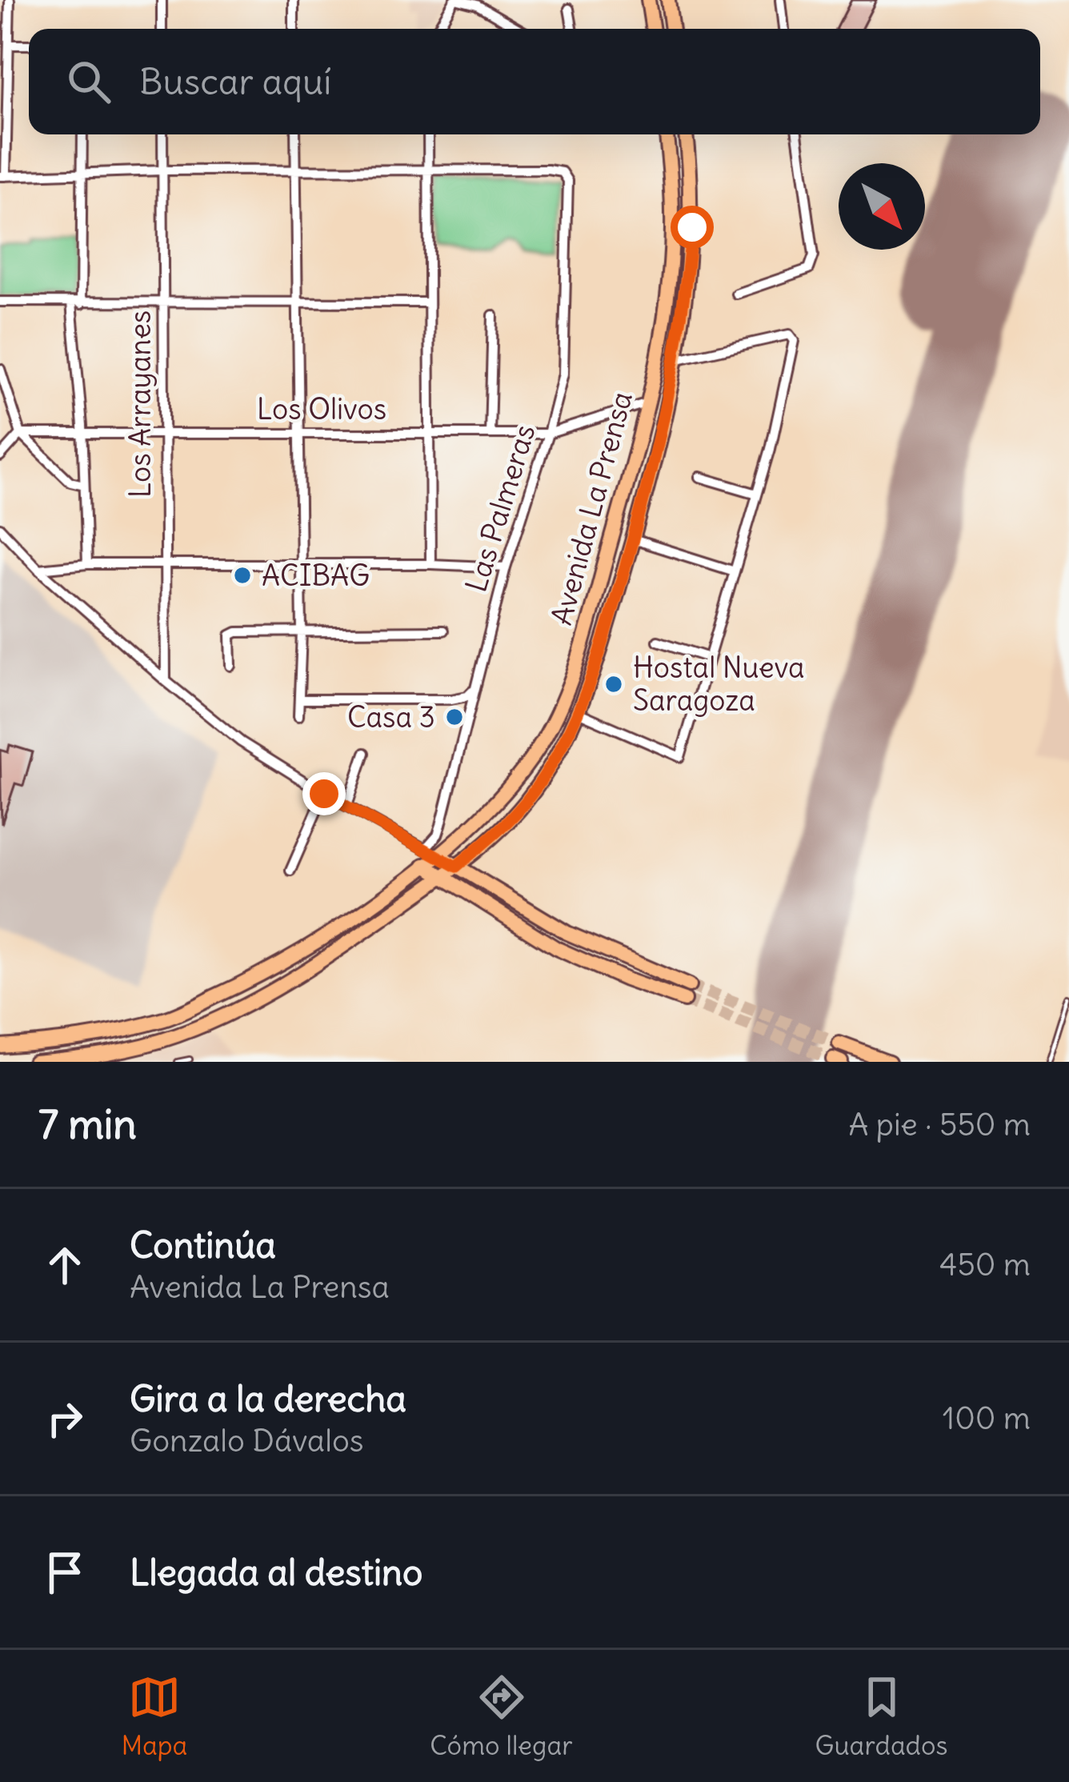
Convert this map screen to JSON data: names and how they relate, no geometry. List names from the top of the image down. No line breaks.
{"streets":{"main road":["Avenida La Prensa"],"street":["Los Arrayanes","Los Olivos","Las Palmeras"]},"crossings":[["Los Arrayanes","Los Olivos"],["Los Olivos","Las Palmeras"],["Los Olivos","Avenida La Prensa"],["Las Palmeras","Avenida La Prensa"]],"places":["ACIBAG","Hostal Nueva Saragoza","Casa 3"],"north":"bottom right","page":{"search":"Buscar aquí","heading":["7 min","A pie · 550 m"],"list":[["Continúa","Avenida La Prensa","450 m"],["Gira a la derecha","Gonzalo Dávalos","100 m"],"Llegada al destino"],"nav":["Mapa","Cómo llegar","Guardados"]}}
